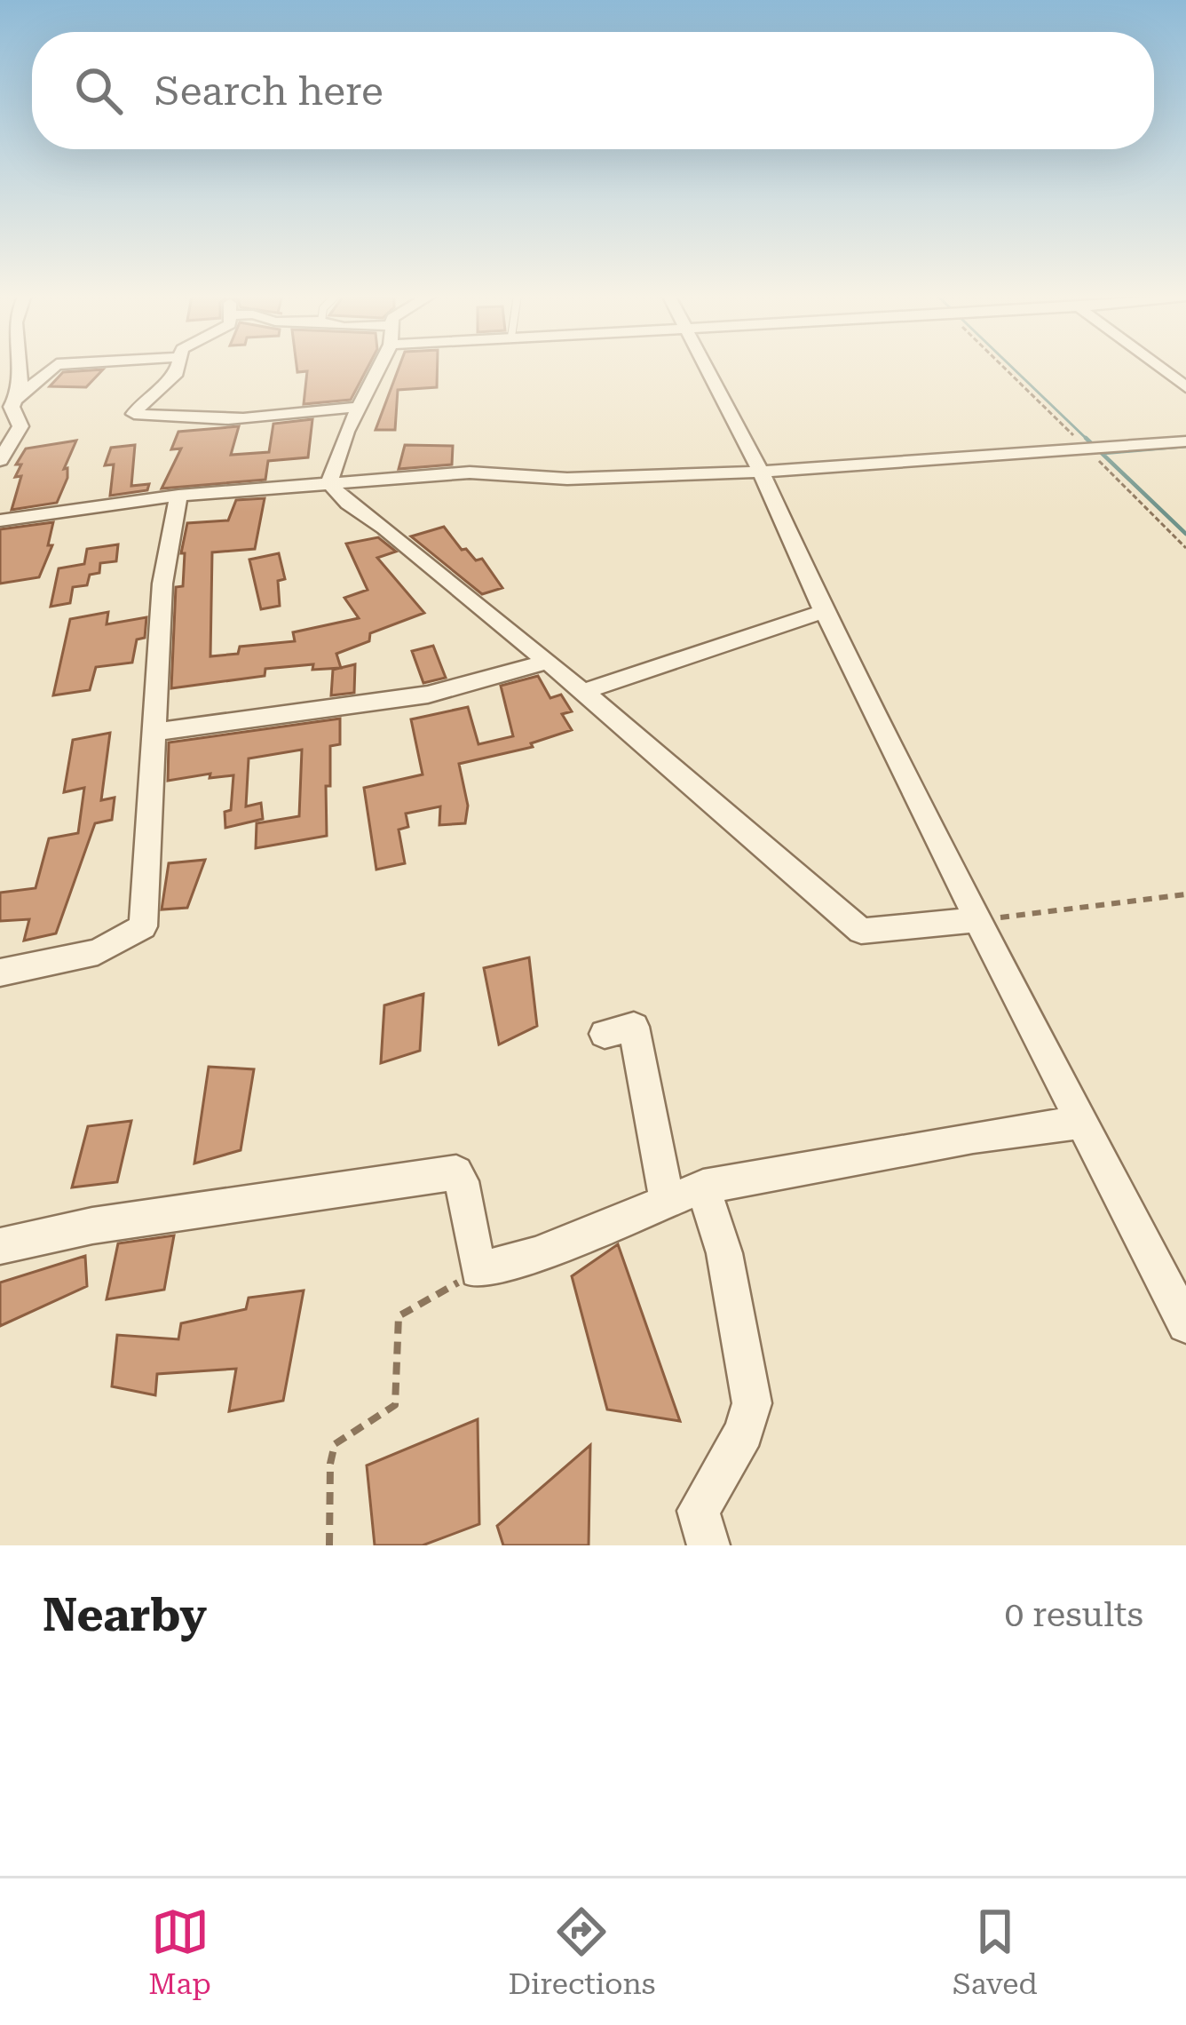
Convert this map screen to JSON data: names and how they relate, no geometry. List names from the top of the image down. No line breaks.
{"page":{"search":"Search here","heading":["Nearby","0 results"],"nav":["Map","Directions","Saved"]}}
